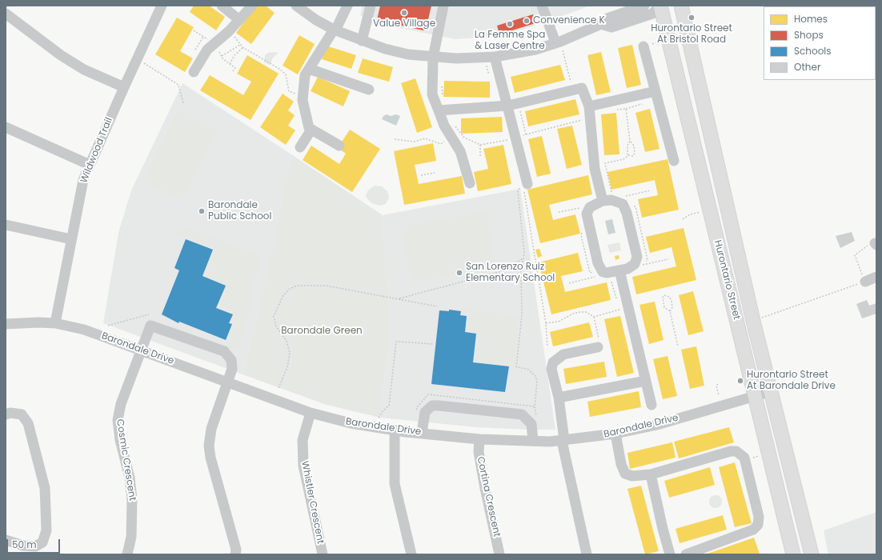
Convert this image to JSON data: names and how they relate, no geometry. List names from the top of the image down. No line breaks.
{"streets":{"main road":["Hurontario Street"],"street":["Wildwood Trail","Barondale Drive","Cosmic Crescent","Cortina Crescent","Whistler Crescent"]},"crossings":[["Wildwood Trail","Barondale Drive"],["Hurontario Street","Barondale Drive"],["Barondale Drive","Cosmic Crescent"],["Barondale Drive","Cortina Crescent"],["Barondale Drive","Whistler Crescent"]],"parks":["Barondale Green"],"places":["Value Village","Hurontario Street At Bristol Road","Convenience K","La Femme Spa & Laser Centre","Barondale Public School","San Lorenzo Ruiz Elementary School","Hurontario Street At Barondale Drive"],"legend":["Homes","Shops","Schools","Other"],"scale_bar":"50 m"}
